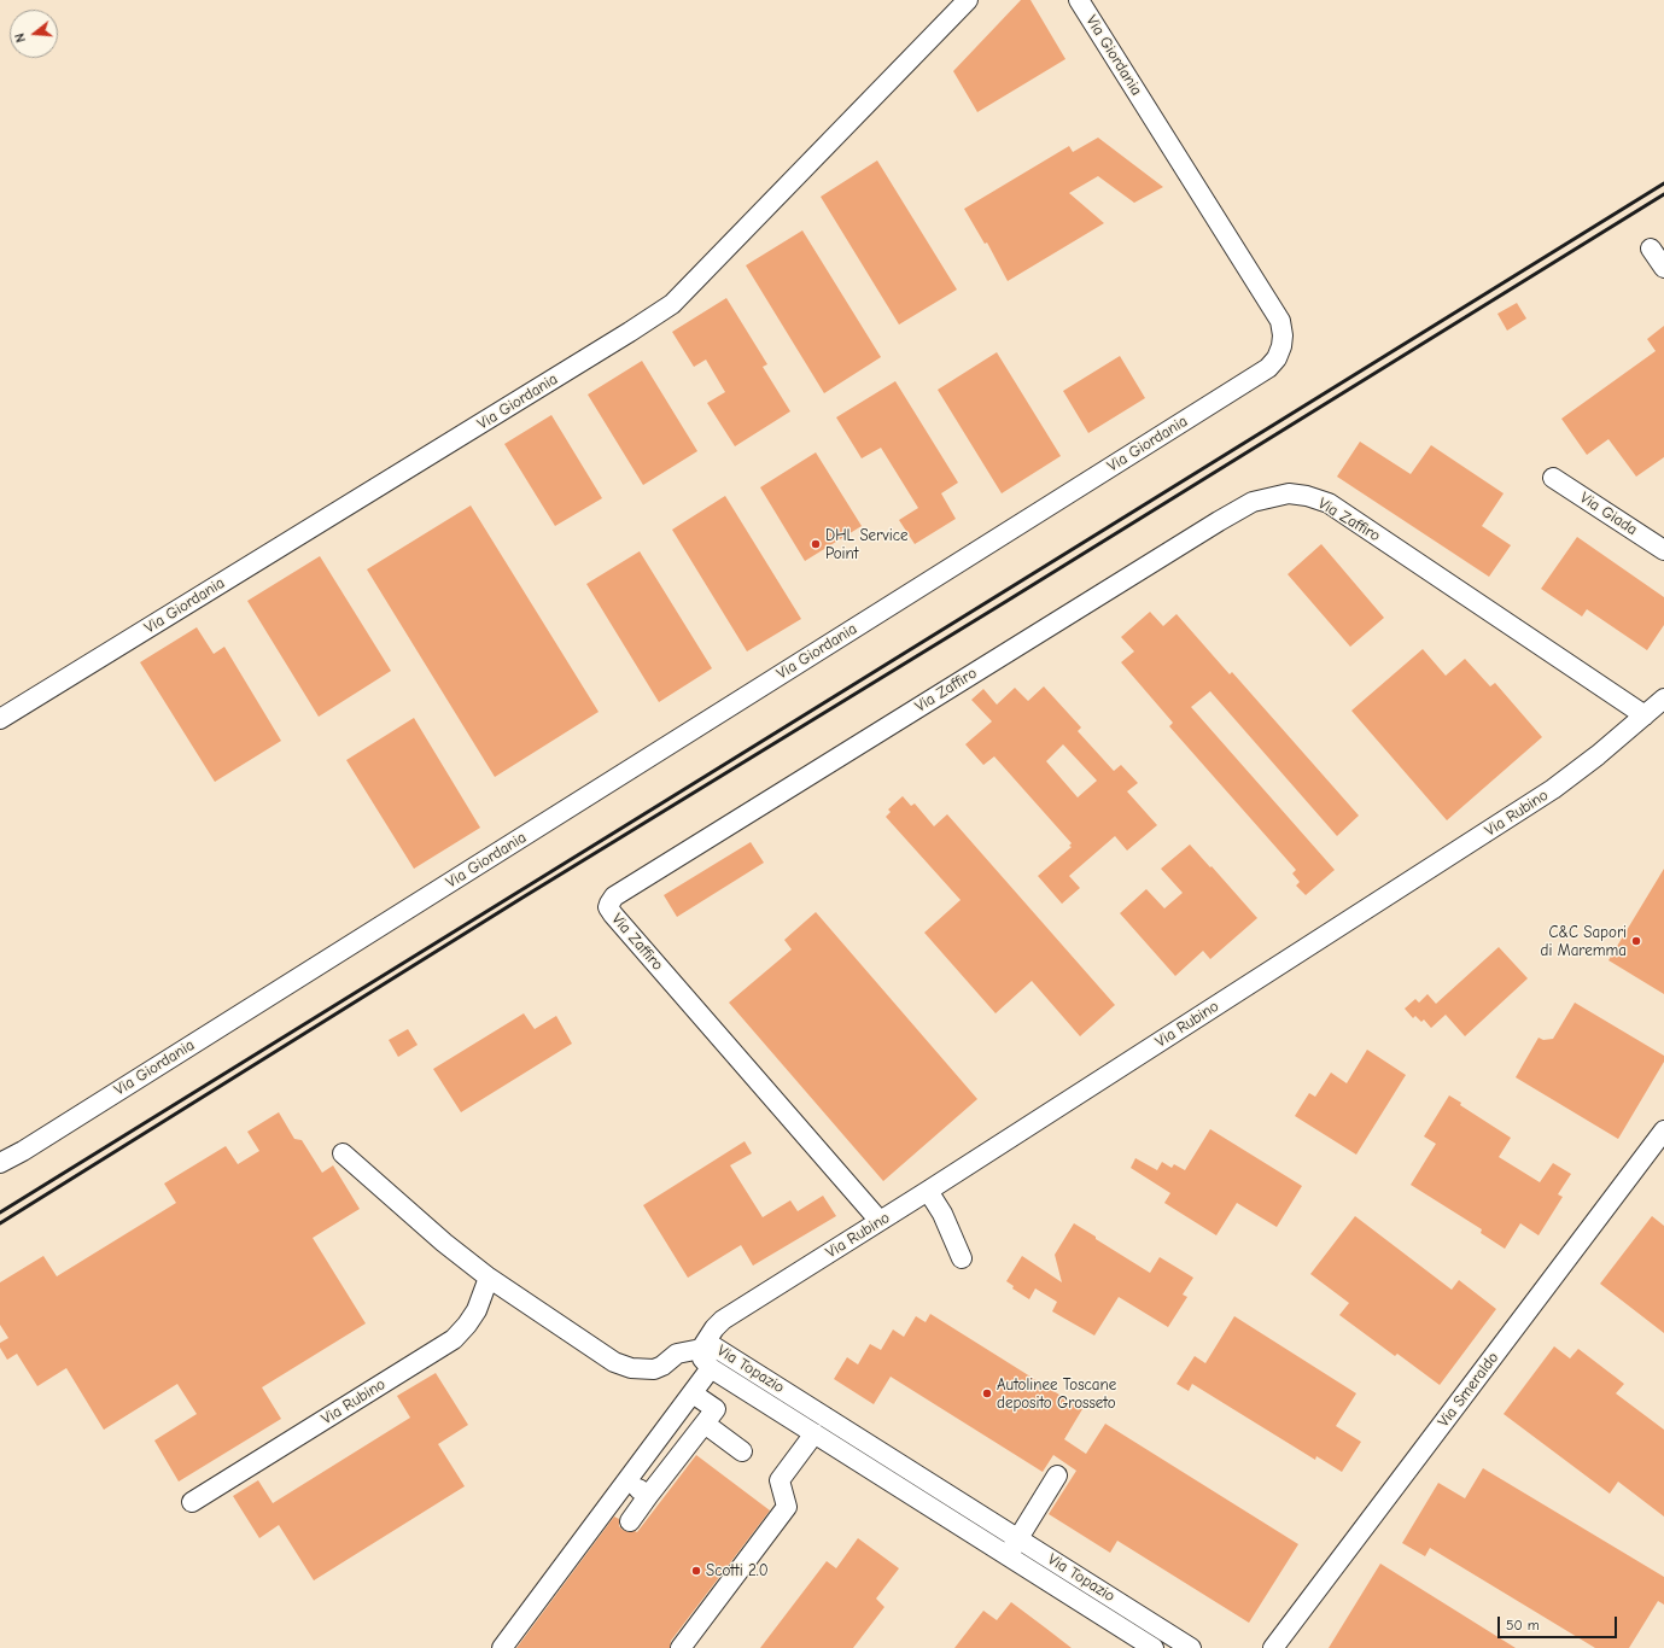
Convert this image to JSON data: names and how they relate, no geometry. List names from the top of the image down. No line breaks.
{"streets":{"street":["Via Giordania","Via Giada","Via Zaffiro","Via Rubino","Via Topazio","Via Smeraldo"]},"crossings":[["Via Zaffiro","Via Rubino"],["Via Rubino","Via Topazio"]],"places":["DHL Service Point","C&C Sapori di Maremma","Autolinee Toscane deposito Grosseto","Scotti 2.0"],"scale_bar":"50 m","north":"left"}
